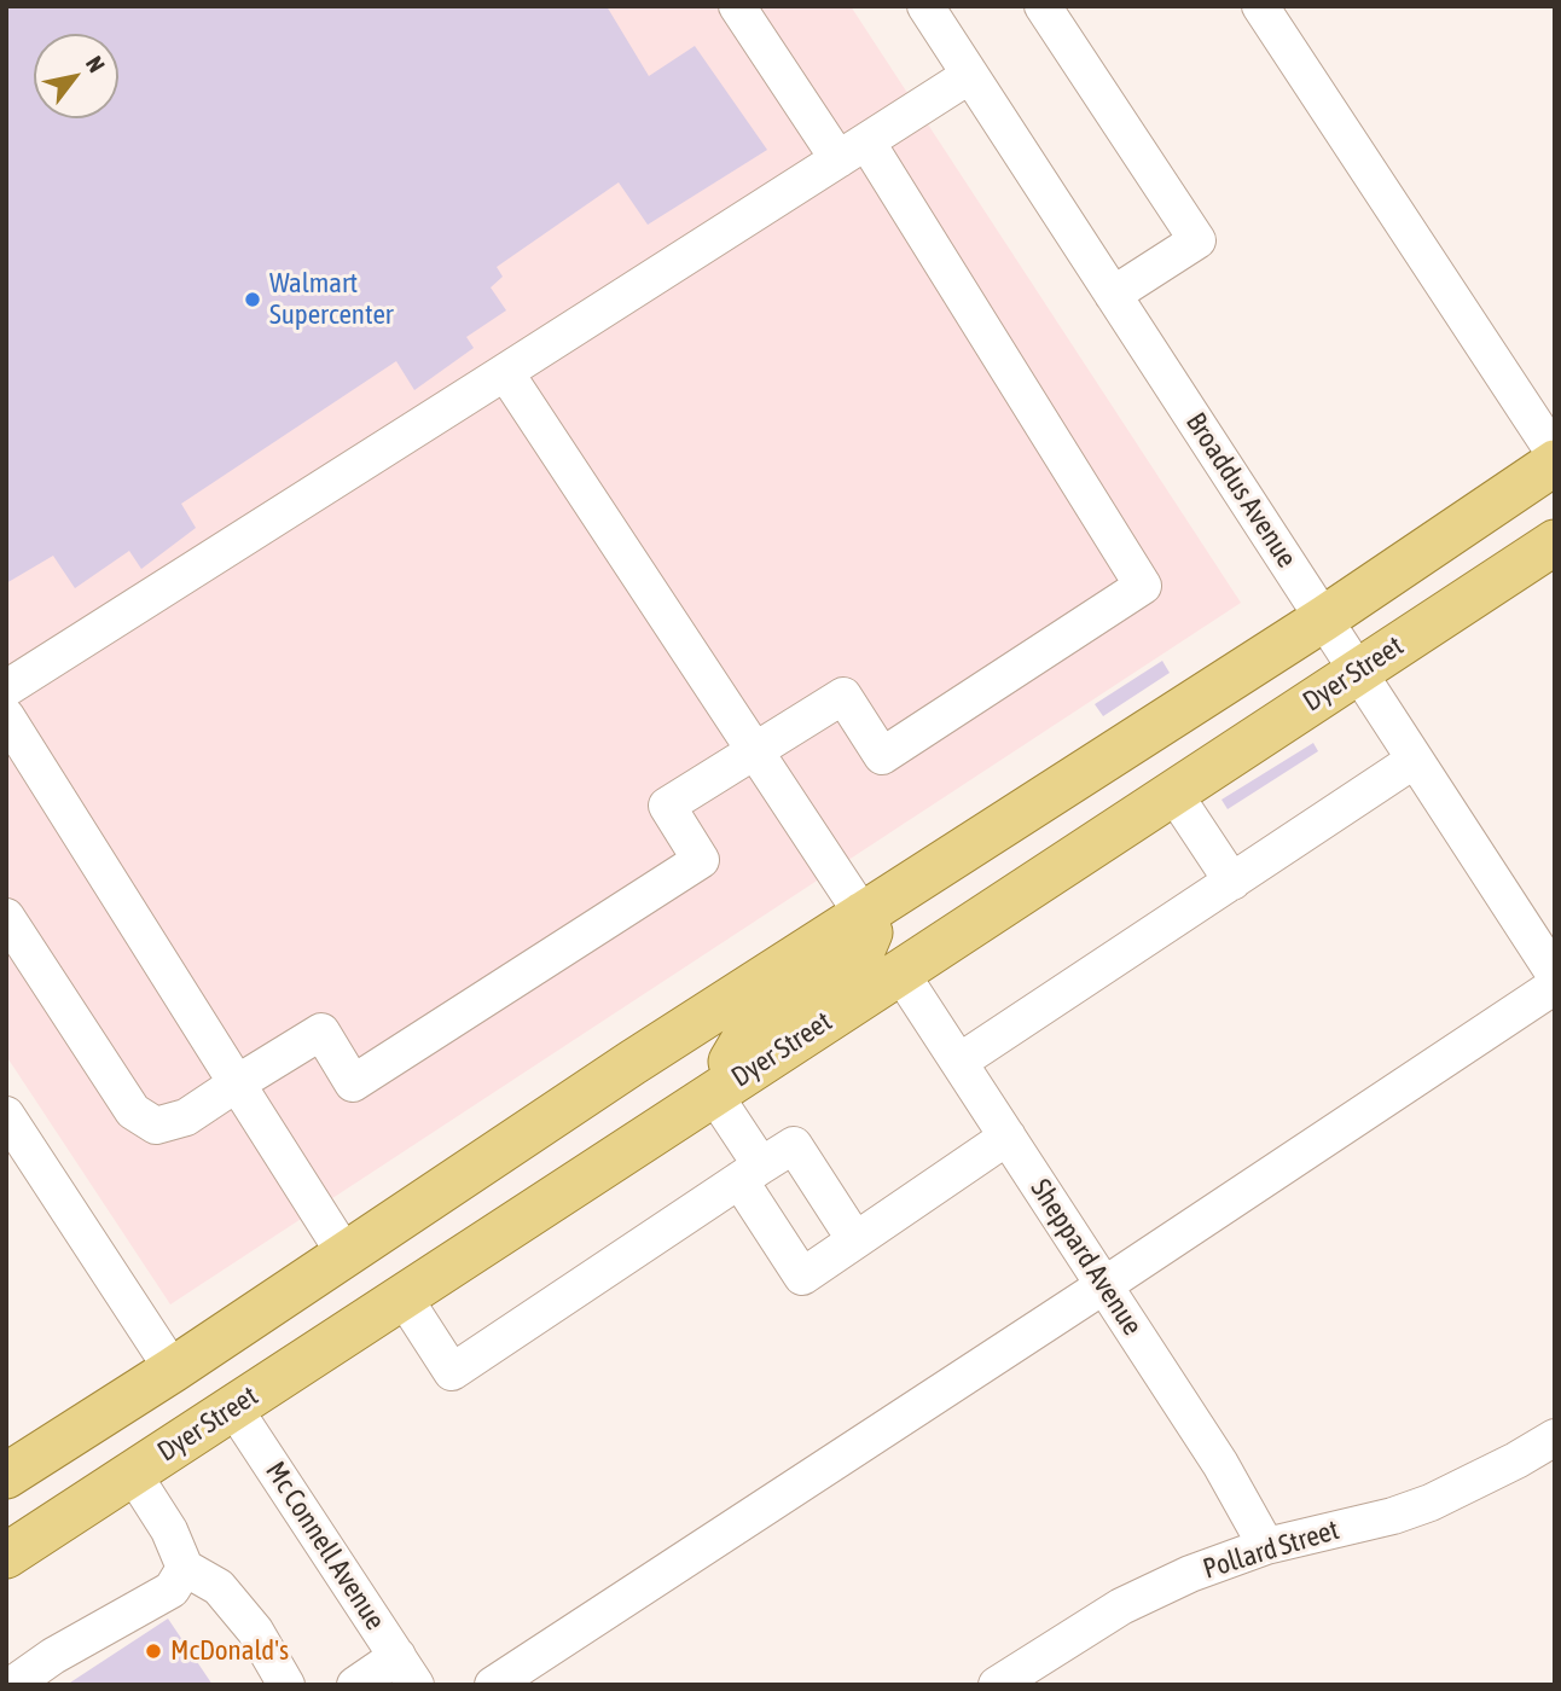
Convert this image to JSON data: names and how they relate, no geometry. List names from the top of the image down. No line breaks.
{"streets":{"main road":["Dyer Street"],"street":["Broaddus Avenue","Sheppard Avenue","Mc Connell Avenue","Pollard Street"]},"crossings":[["Broaddus Avenue","Dyer Street"],["Dyer Street","Sheppard Avenue"],["Dyer Street","Mc Connell Avenue"],["Sheppard Avenue","Pollard Street"]],"places":["Walmart Supercenter","McDonald's"],"north":"top right"}
